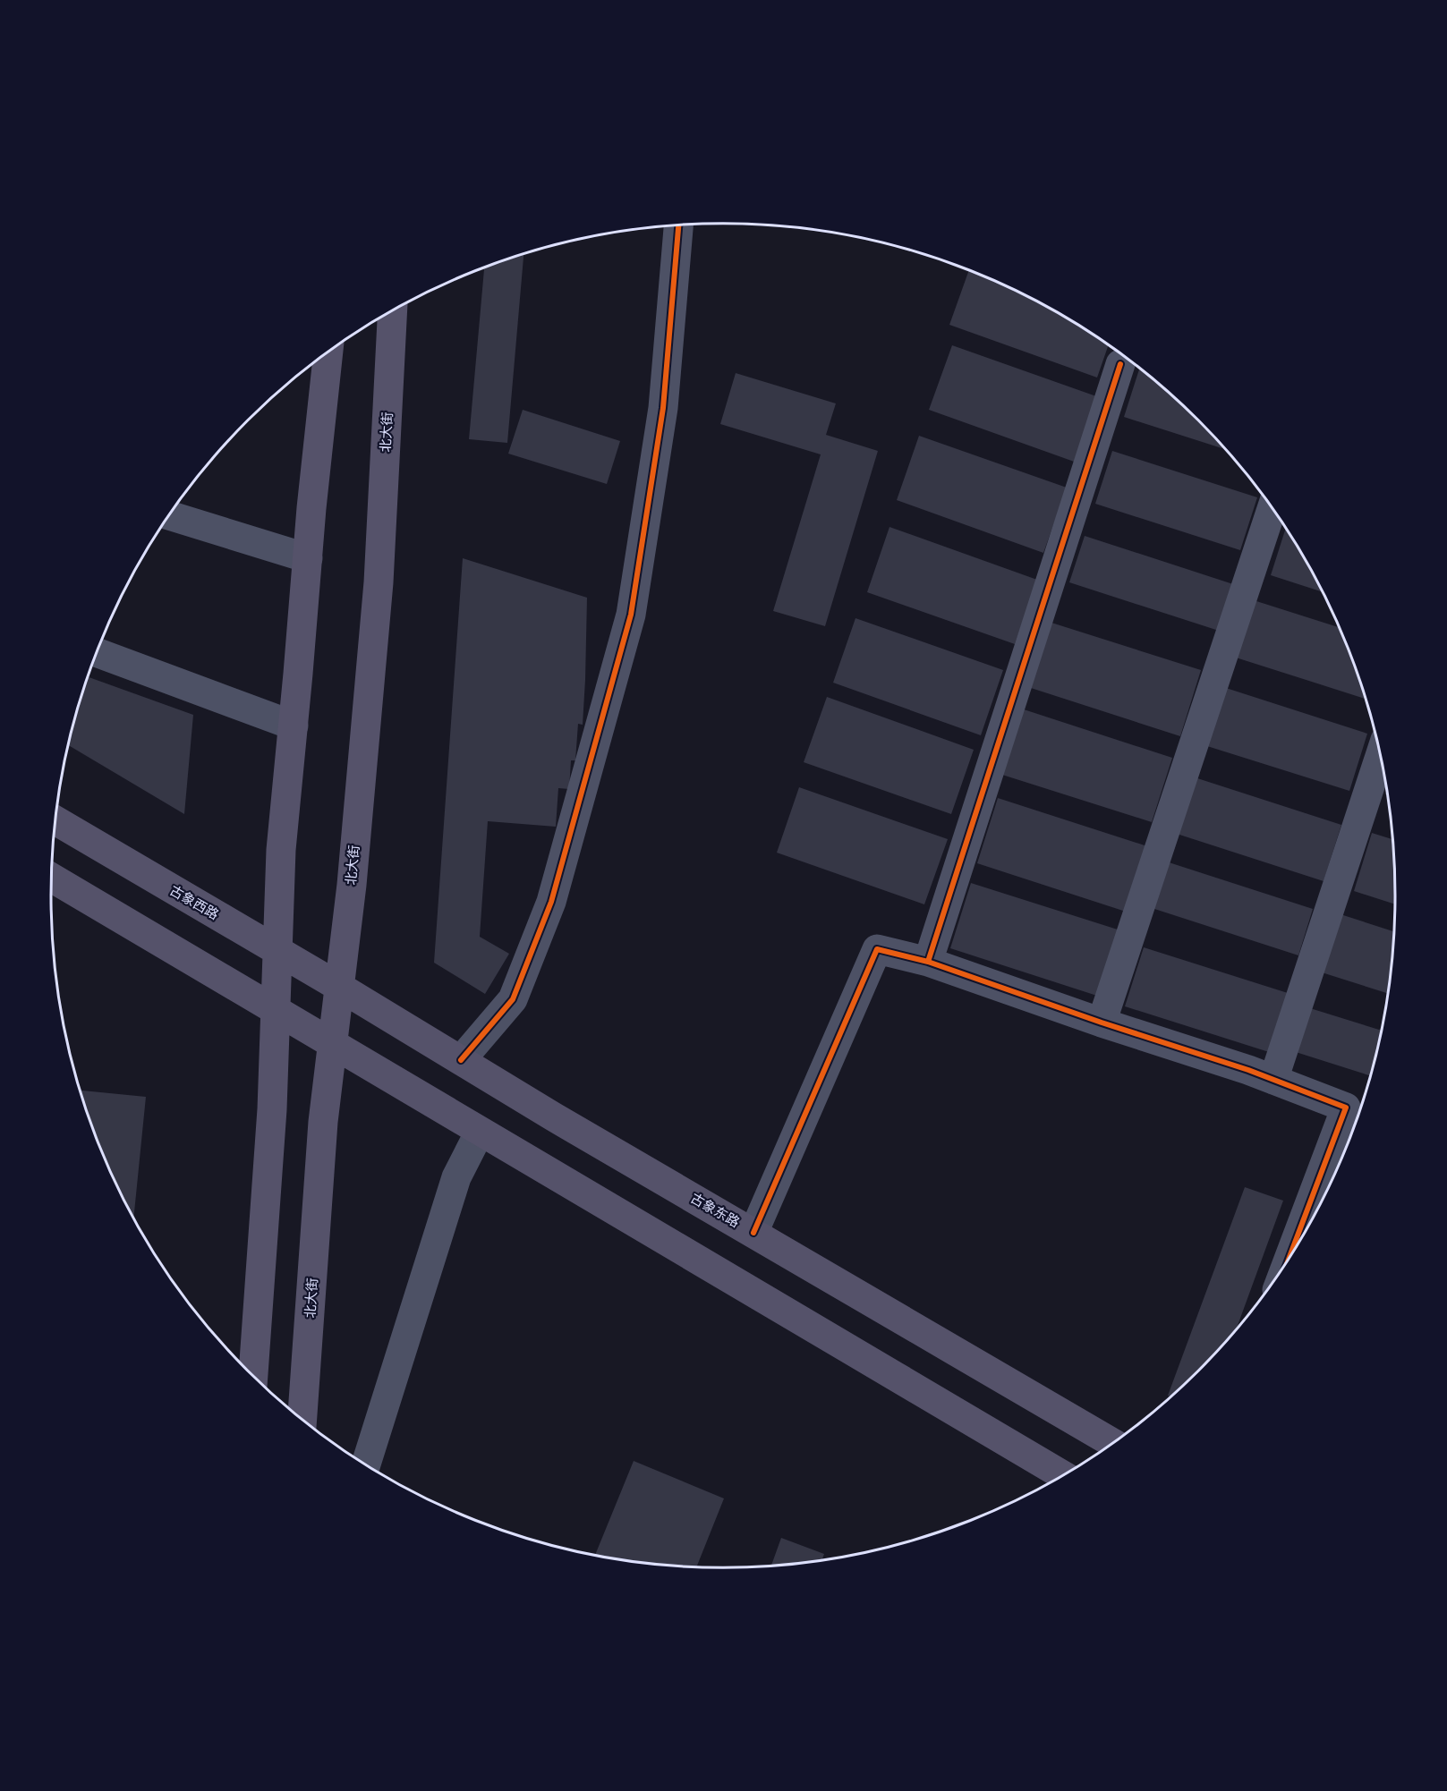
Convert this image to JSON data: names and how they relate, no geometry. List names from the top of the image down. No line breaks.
{"streets":{"main road":["北大街","古象西路","古象东路"]},"crossings":[["北大街","古象西路"],["北大街","古象东路"],["古象西路","古象东路"]]}
